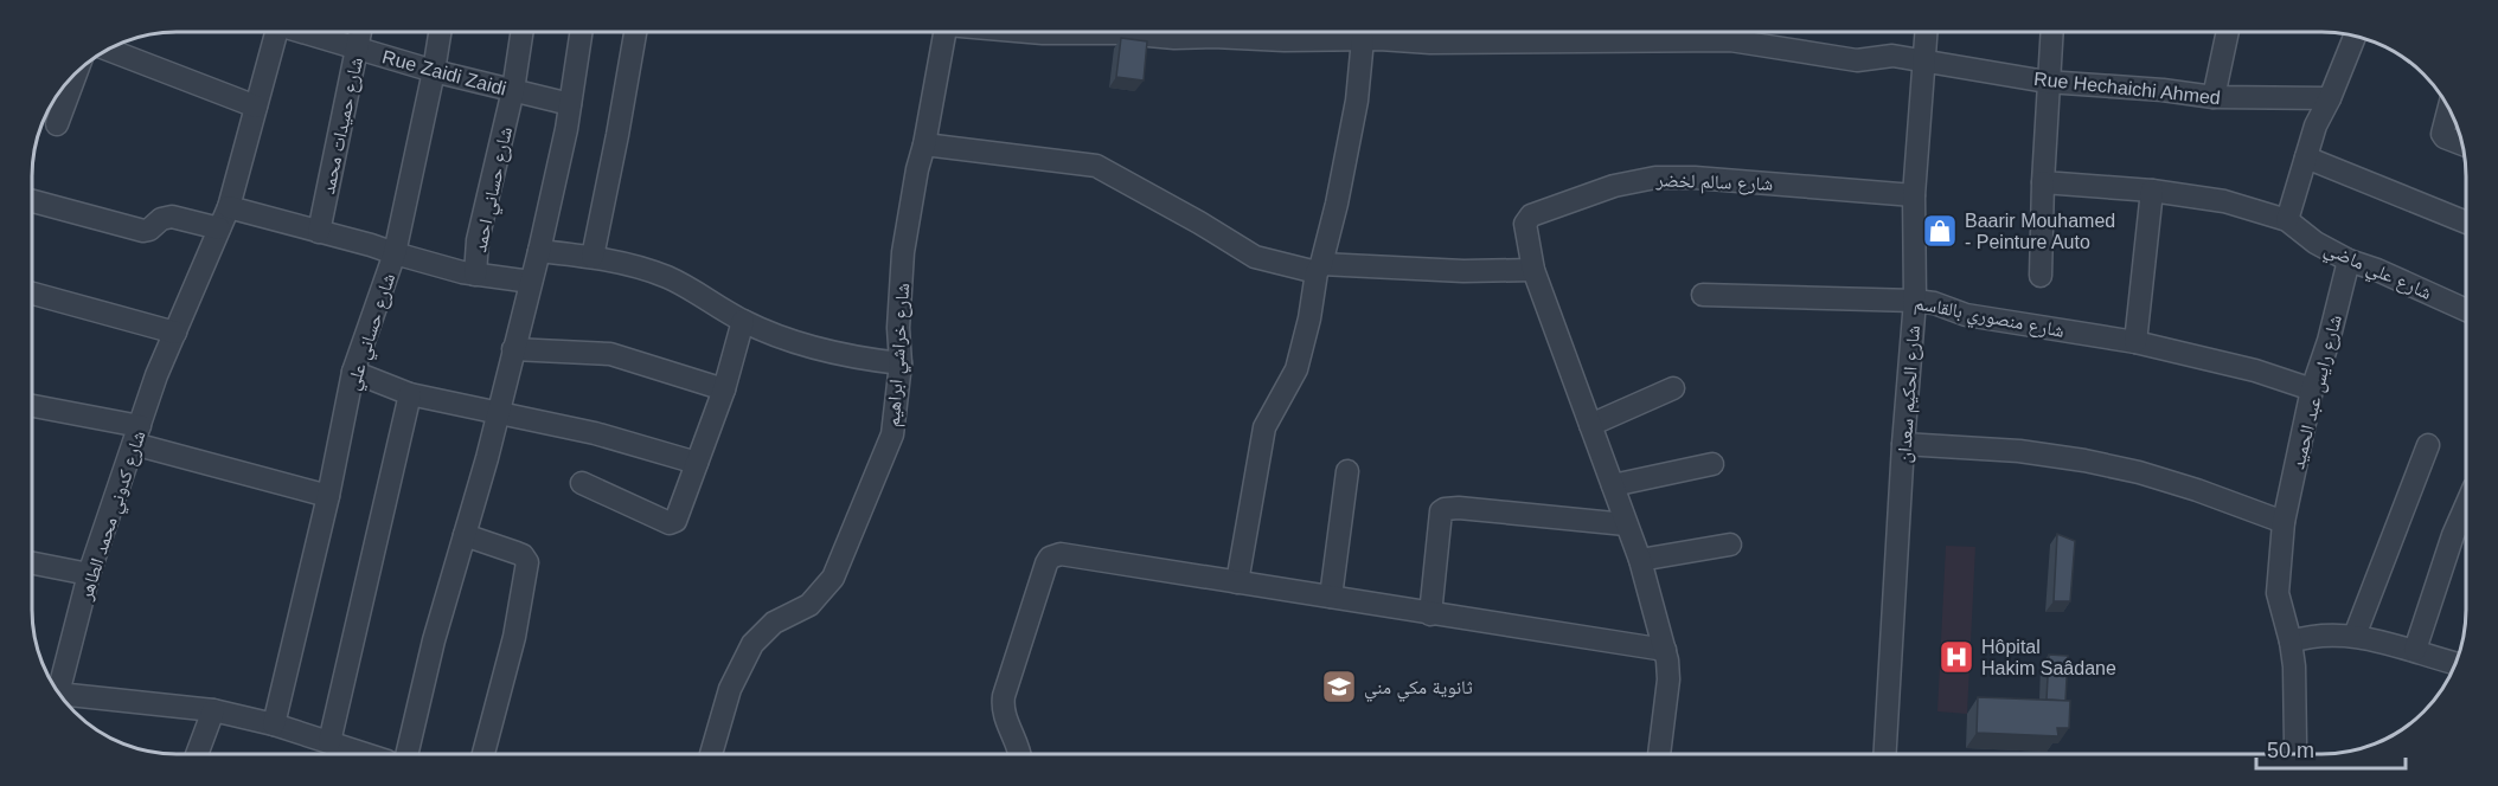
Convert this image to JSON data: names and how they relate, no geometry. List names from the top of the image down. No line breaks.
{"streets":{"street":["Rue Zaidi Zaidi","Rue Hechaichi Ahmed","شارع حميدات محمد","شارع سالم لخضر","شارع حساني احمد","شارع علي ماضي","شارع منصوري بالقاسم","شارع حساني علي","شارع خراشي ابراهيم","شارع رايس عبد الحميد","شارع الحكيم سعدان","شارع كدوني محمد الطاهر"]},"crossings":[["Rue Zaidi Zaidi","شارع حميدات محمد"],["Rue Zaidi Zaidi","شارع حساني احمد"],["Rue Zaidi Zaidi","شارع حساني علي"],["Rue Hechaichi Ahmed","شارع الحكيم سعدان"],["شارع سالم لخضر","شارع الحكيم سعدان"],["شارع علي ماضي","شارع رايس عبد الحميد"],["شارع منصوري بالقاسم","شارع رايس عبد الحميد"],["شارع منصوري بالقاسم","شارع الحكيم سعدان"],["شارع حساني علي","شارع كدوني محمد الطاهر"]],"places":{"shop":["Baarir Mouhamed - Peinture Auto"],"hospital":["Hôpital Hakim Saâdane"],"school or university":["ثانوية مكي مني"]},"scale_bar":"50 m"}
